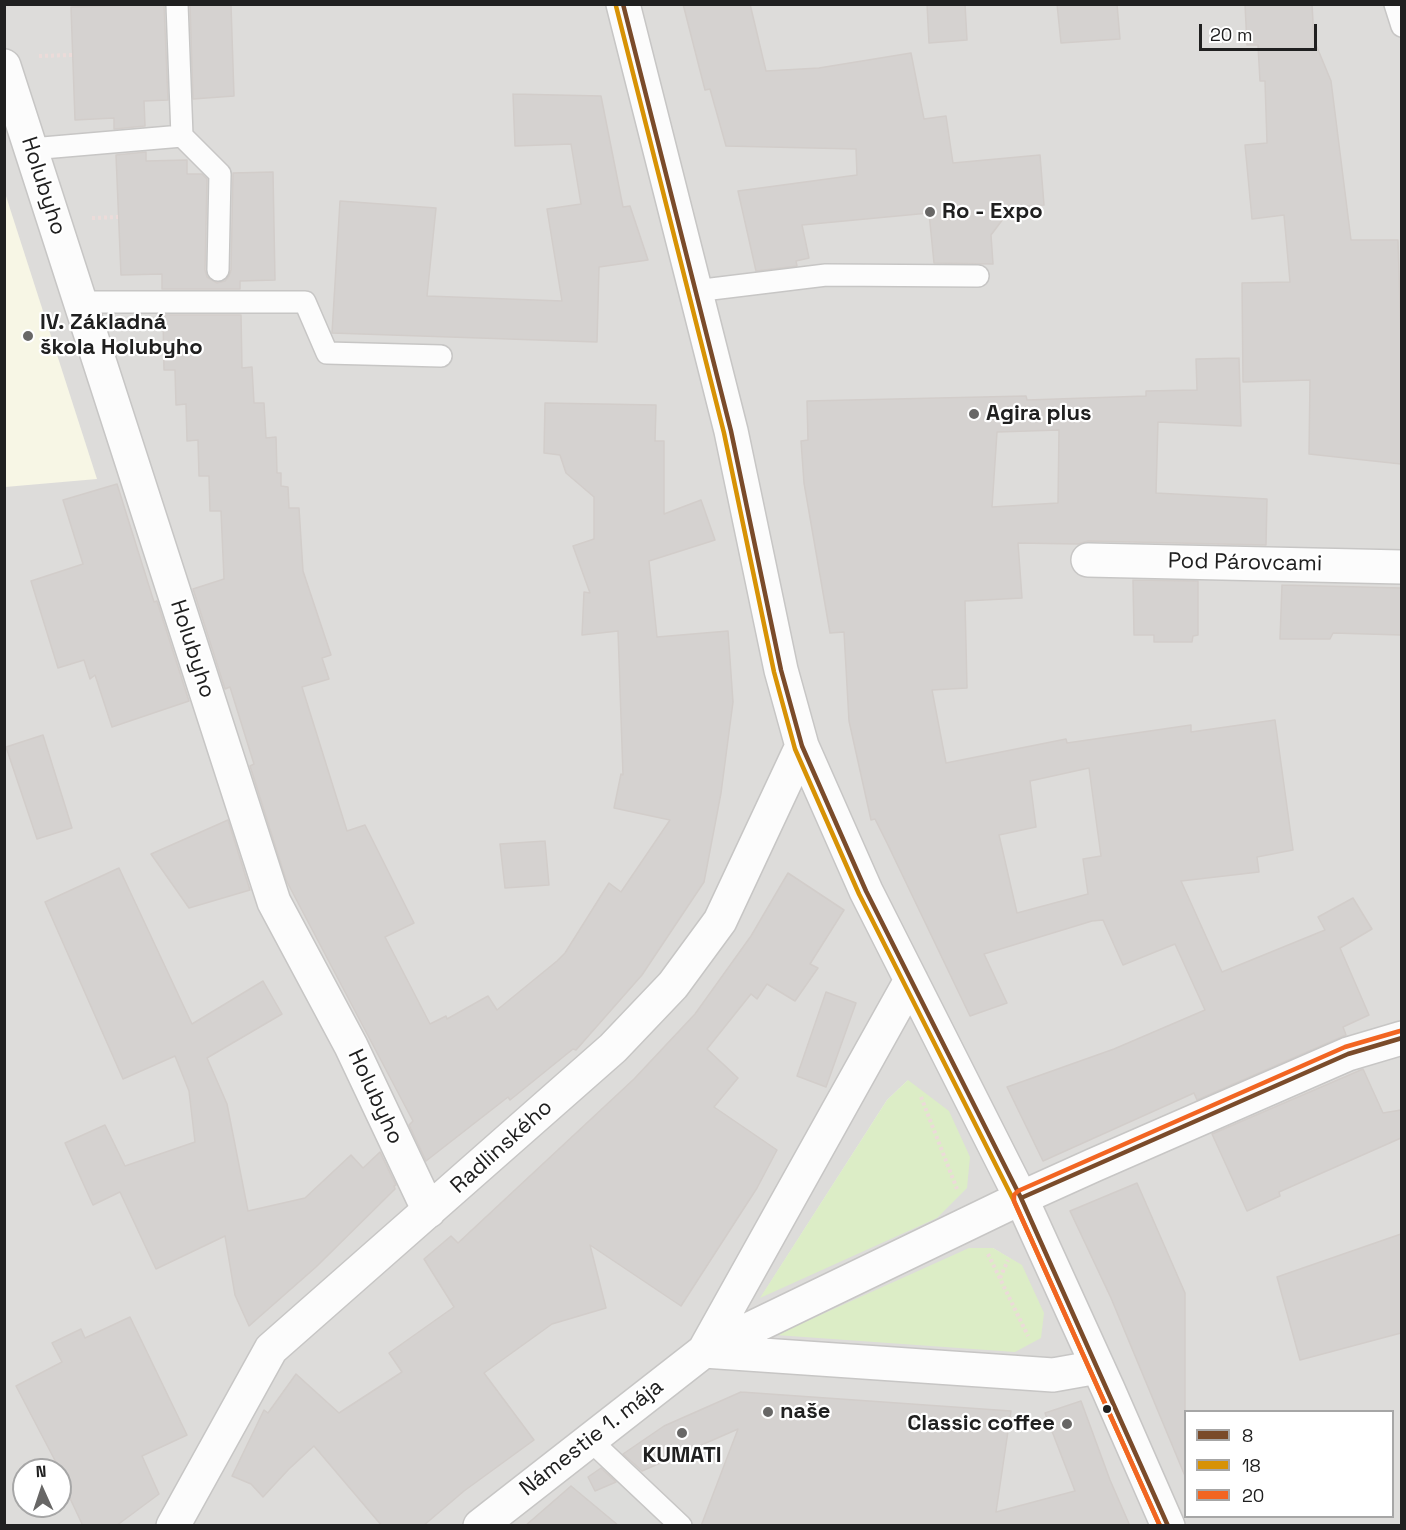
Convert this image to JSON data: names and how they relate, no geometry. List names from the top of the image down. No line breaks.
{"streets":{"street":["Holubyho","Pod Párovcami","Radlinského","Námestie 1. mája"]},"crossings":[["Holubyho","Radlinského"]],"places":["Ro - Expo","IV. Základná škola Holubyho","Agira plus","naše","Classic coffee","KUMATI"],"lines":["transit line 8","transit line 18","transit line 20"],"legend":["8","18","20"],"scale_bar":"20 m","north":"top"}
